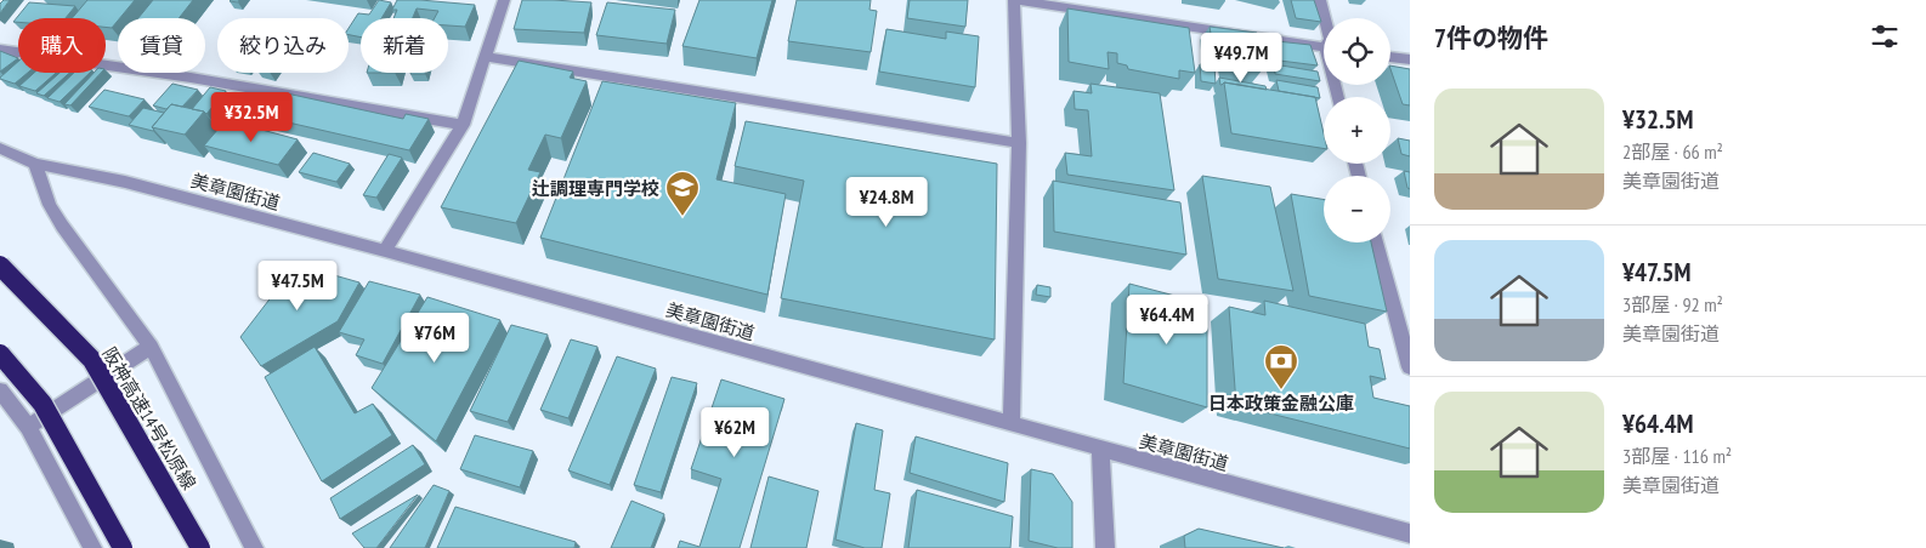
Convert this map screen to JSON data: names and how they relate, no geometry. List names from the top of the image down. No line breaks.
{"streets":{"highway":["阪神高速14号松原線"],"street":["美章園街道"]},"places":{"school or university":["辻調理専門学校"],"bank":["日本政策金融公庫"]},"page":{"heading":"7件の物件","map_buttons":["+","−"],"chip":["購入","賃貸","絞り込み","新着"],"price":["¥49.7M","¥32.5M","¥24.8M","¥47.5M","¥64.4M","¥76M","¥62M"],"list":[{"name":"¥32.5M","note":"2部屋 · 66 m² · 美章園街道"},{"name":"¥47.5M","note":"3部屋 · 92 m² · 美章園街道"},{"name":"¥64.4M","note":"3部屋 · 116 m² · 美章園街道"}]}}
